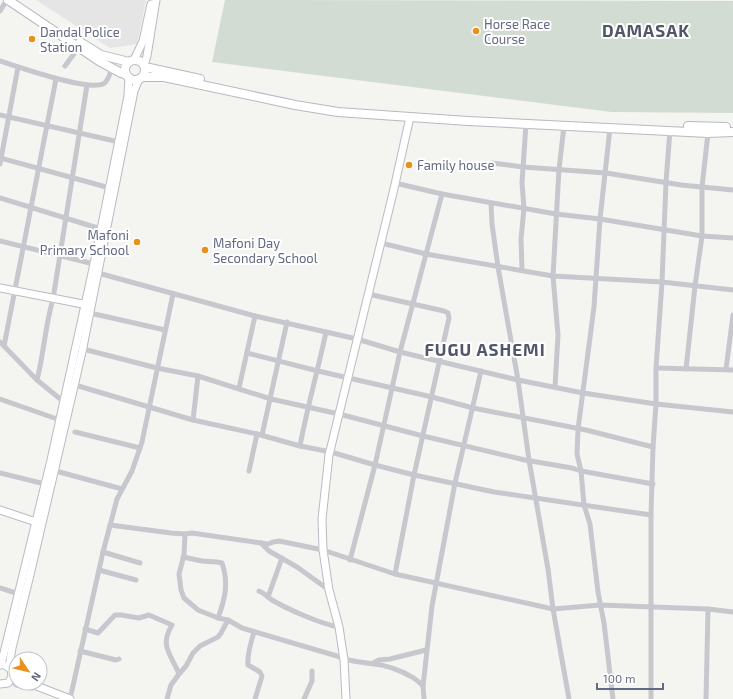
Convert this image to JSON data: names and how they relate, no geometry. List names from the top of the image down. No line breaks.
{"districts":["DAMASAK","FUGU ASHEMI"],"places":["Horse Race Course","Dandal Police Station","Family house","Mafoni Primary School","Mafoni Day Secondary School"],"scale_bar":"100 m","north":"bottom right"}
